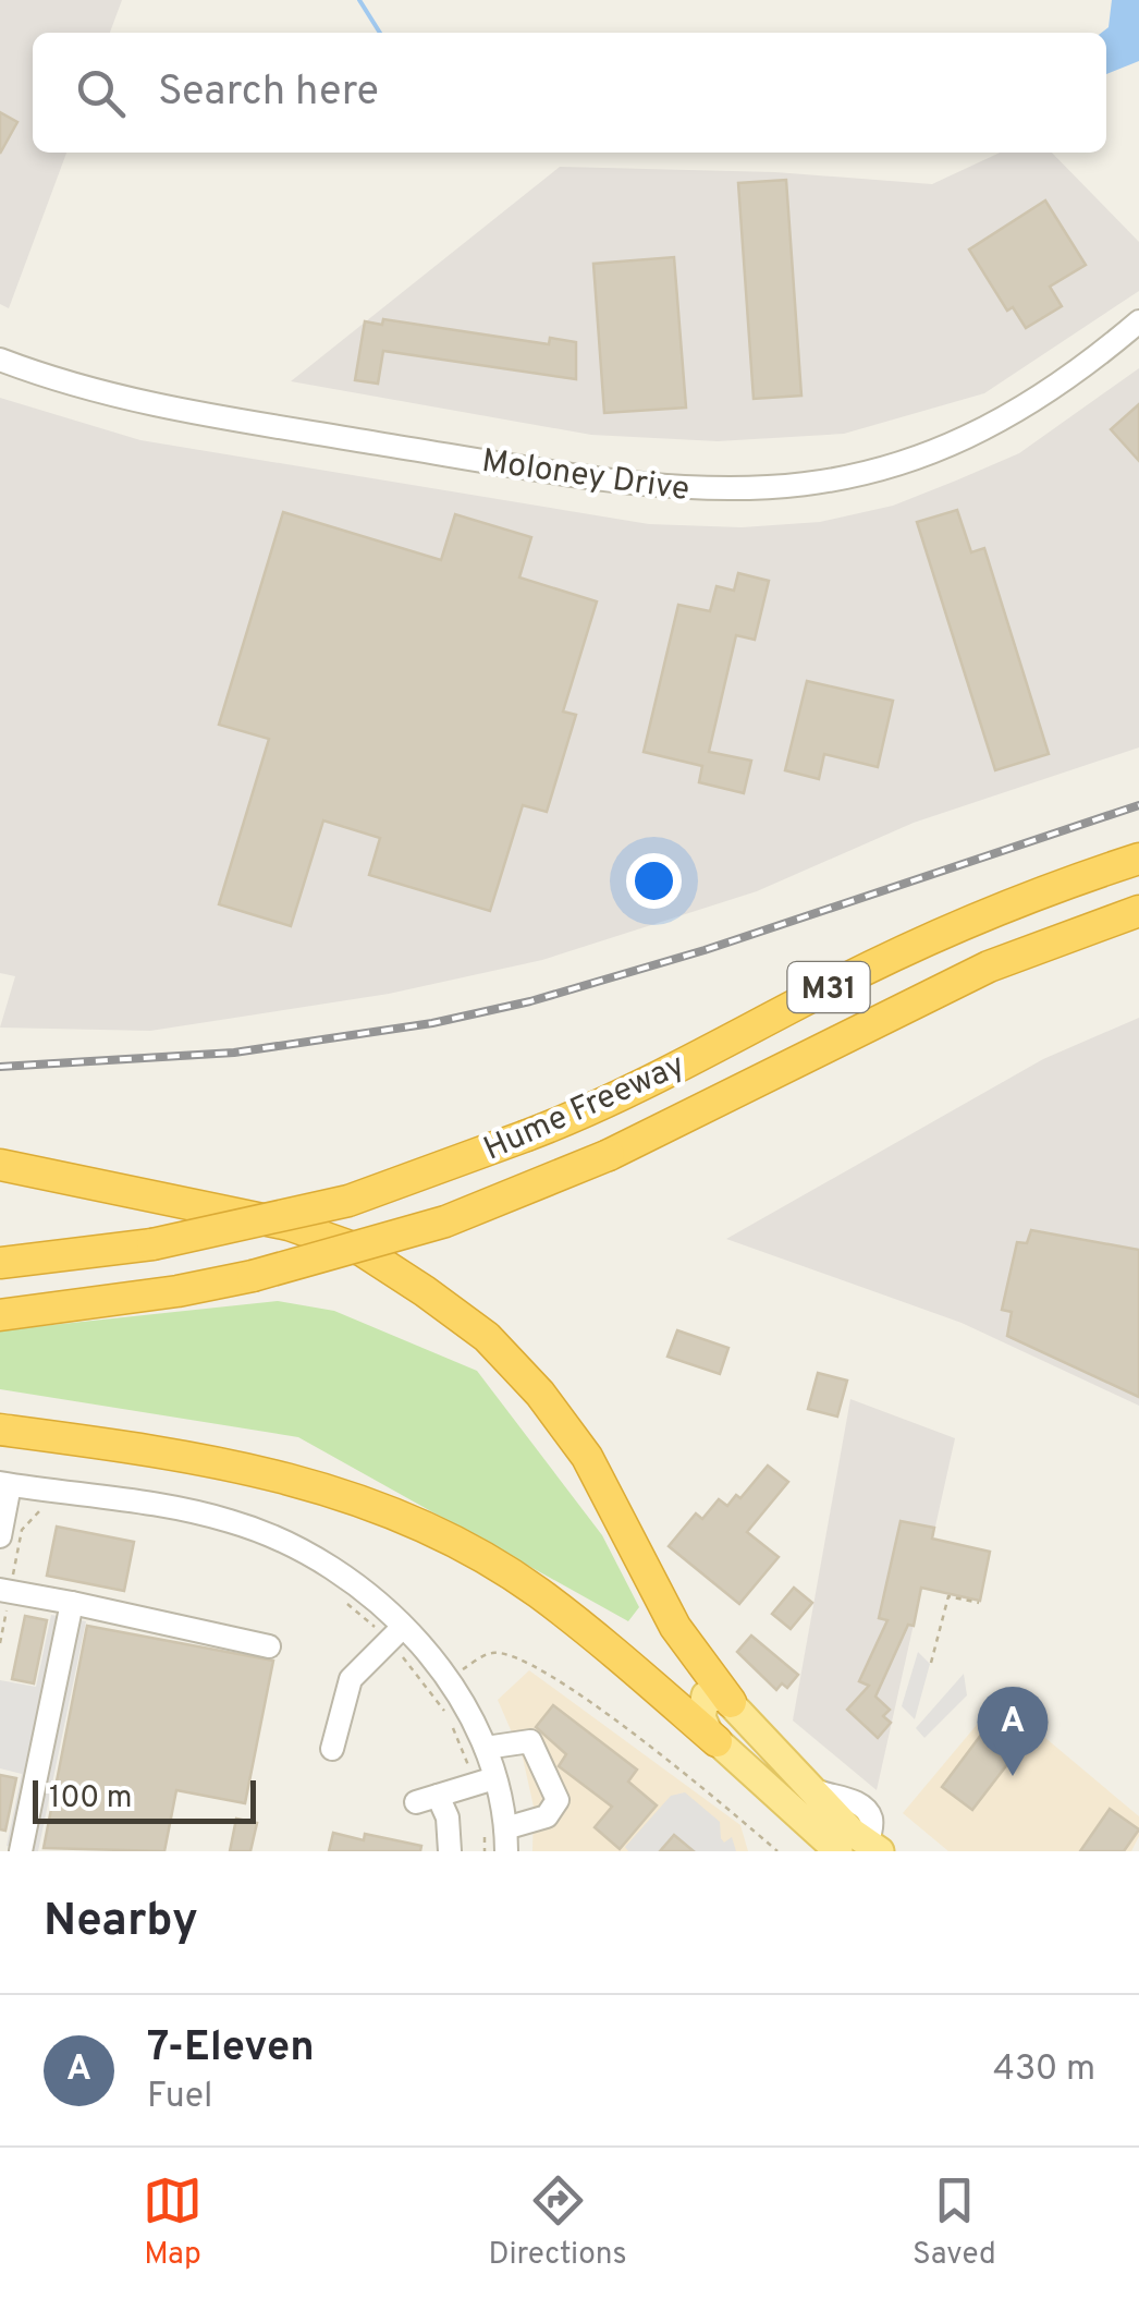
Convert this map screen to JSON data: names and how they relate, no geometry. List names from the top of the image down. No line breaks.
{"streets":{"highway":["M31","Hume Freeway"],"street":["Moloney Drive"]},"scale_bar":"100 m","page":{"search":"Search here","pins":"A","scale":"100 m","heading":"Nearby","list":[{"mark":"A","name":"7-Eleven","note":"Fuel","value":"430 m"}],"nav":["Map","Directions","Saved"]}}
